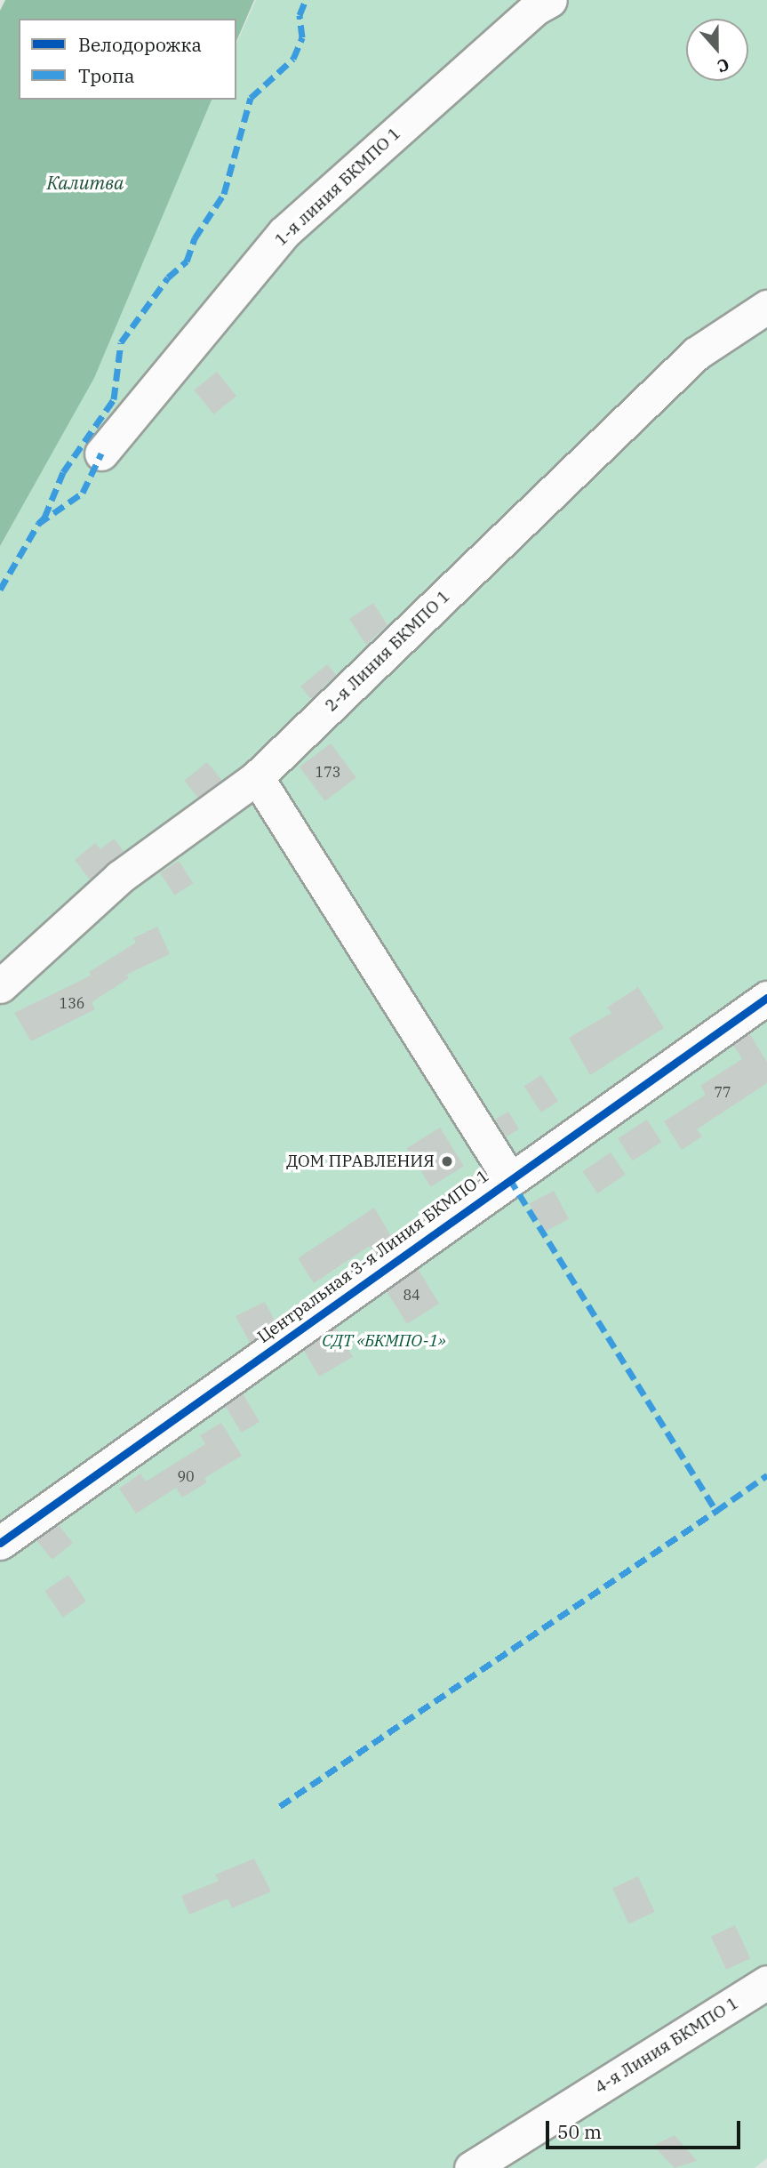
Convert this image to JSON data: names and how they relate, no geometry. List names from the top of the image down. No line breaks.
{"streets":{"street":["1-я линия БКМПО 1","2-я Линия БКМПО 1","Центральная 3-я Линия БКМПО 1","4-я Линия БКМПО 1"]},"water":["Калитва"],"parks":["СДТ «БКМПО-1»"],"places":["ДОМ ПРАВЛЕНИЯ"],"house_numbers":["173","136","77","84","90"],"legend":["Велодорожка","Тропа"],"scale_bar":"50 m","north":"bottom"}
